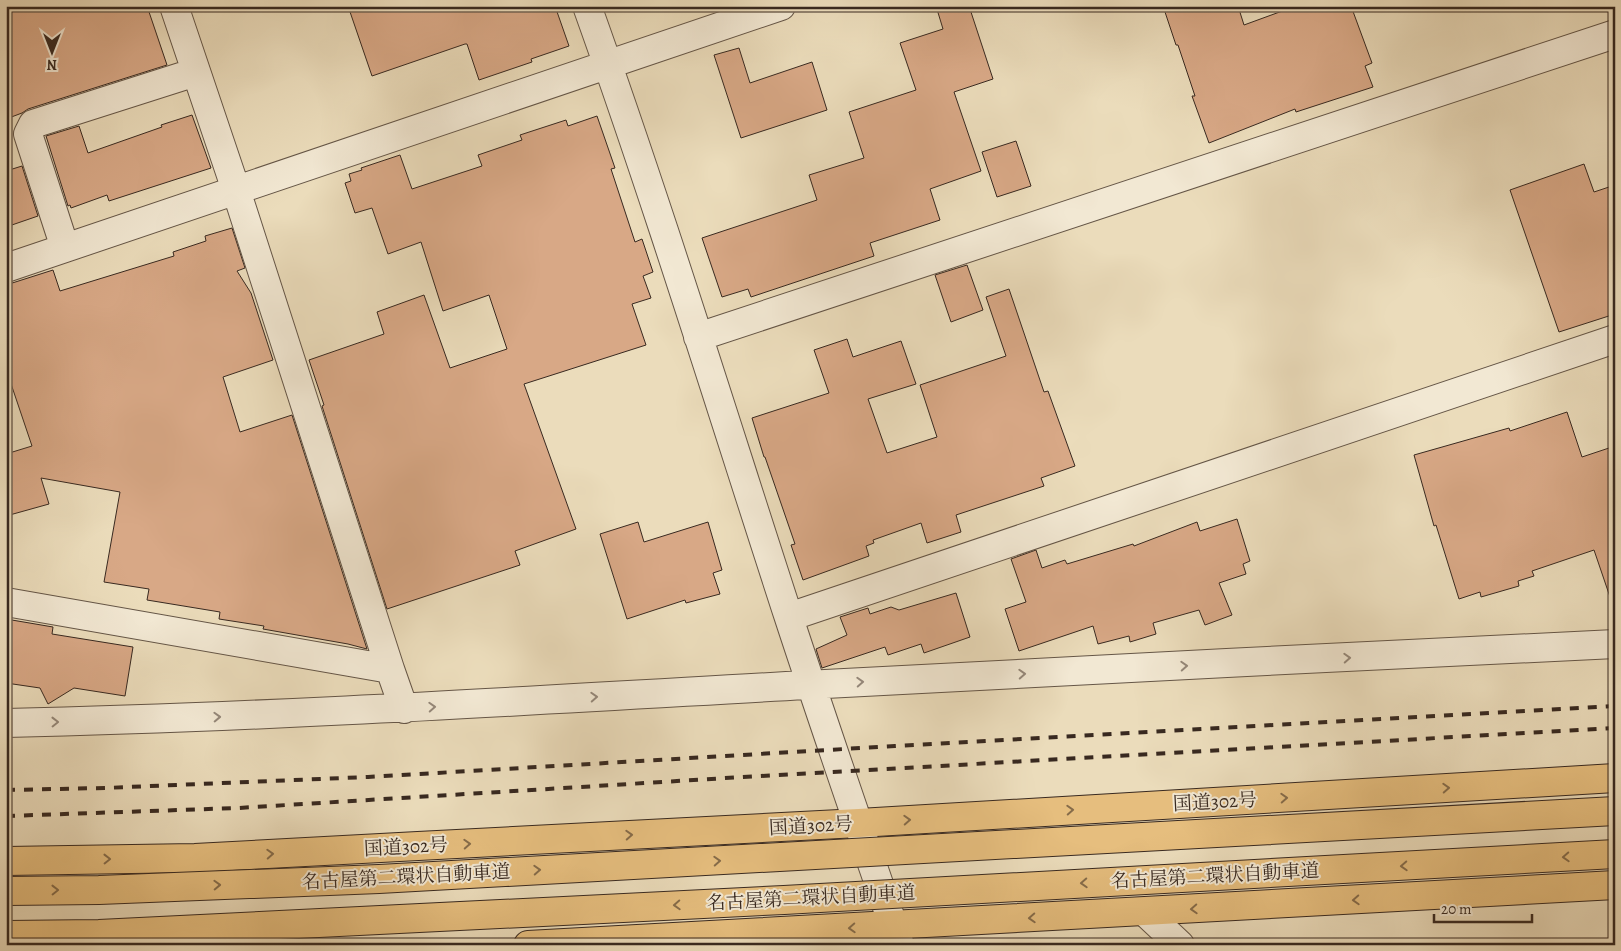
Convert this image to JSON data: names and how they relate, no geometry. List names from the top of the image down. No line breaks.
{"streets":{"highway":["国道302号","名古屋第二環状自動車道"]},"scale_bar":"20 m","north":"bottom"}
